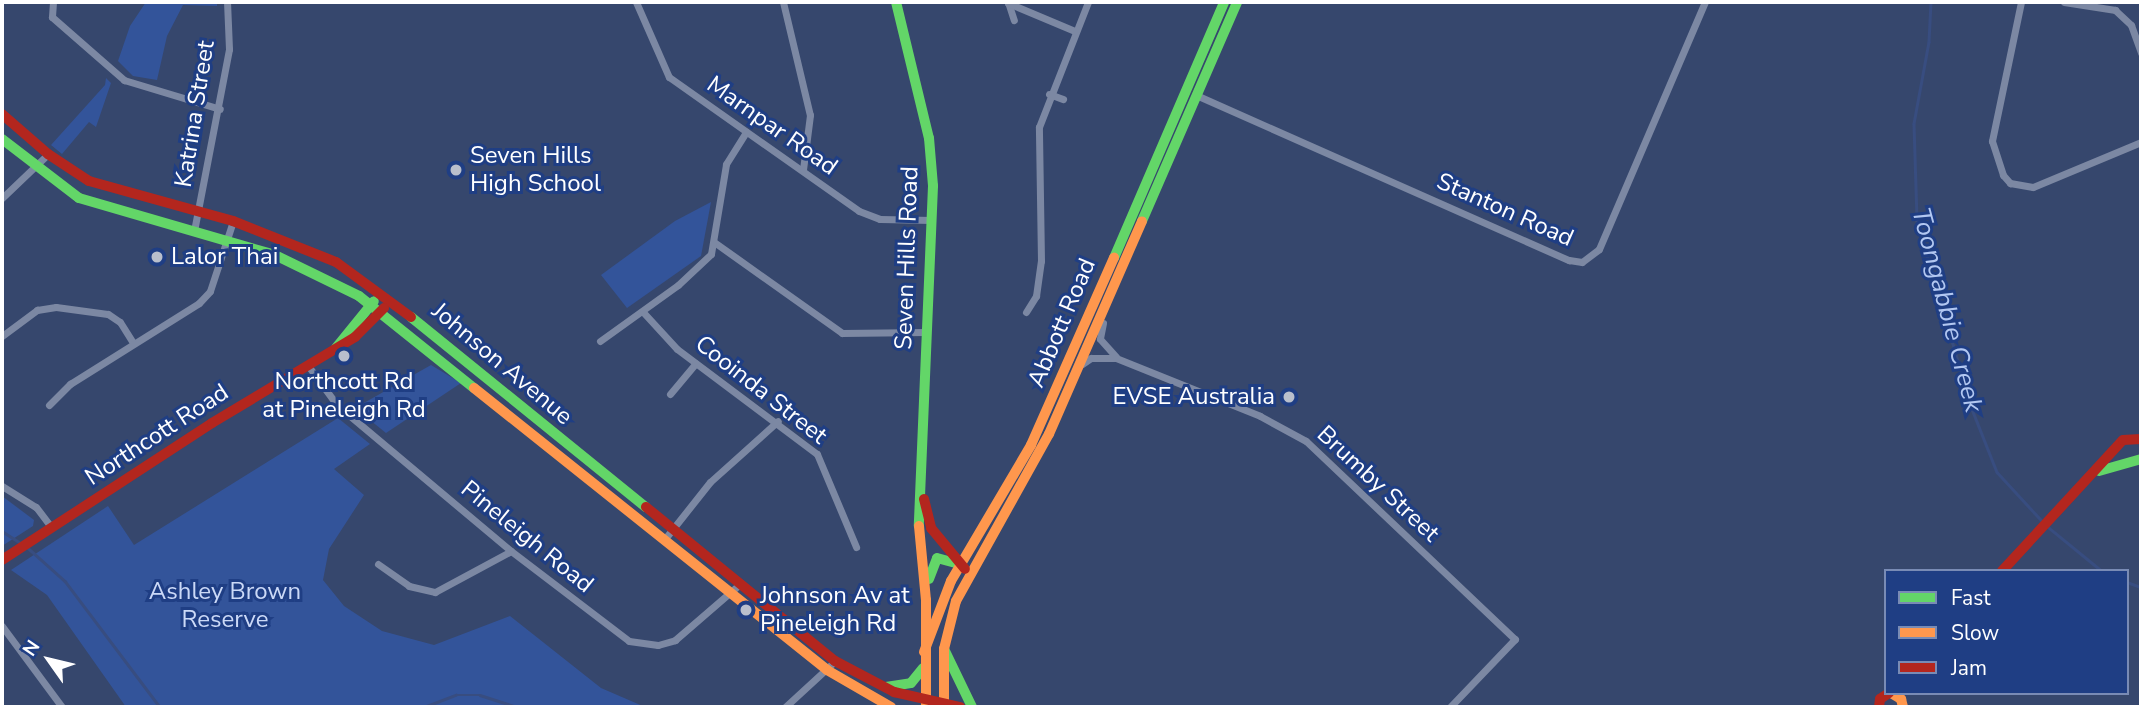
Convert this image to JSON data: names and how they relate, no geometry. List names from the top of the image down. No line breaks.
{"streets":{"main road":["Seven Hills Road","Abbott Road","Johnson Avenue","Northcott Road"],"street":["Katrina Street","Marnpar Road","Stanton Road","Cooinda Street","Brumby Street","Pineleigh Road"]},"crossings":[["Katrina Street","Johnson Avenue"],["Marnpar Road","Seven Hills Road"],["Stanton Road","Abbott Road"],["Seven Hills Road","Abbott Road"],["Seven Hills Road","Johnson Avenue"],["Johnson Avenue","Northcott Road"],["Johnson Avenue","Pineleigh Road"],["Northcott Road","Pineleigh Road"]],"water":["Toongabbie Creek"],"parks":["Ashley Brown Reserve"],"places":["Seven Hills High School","Lalor Thai","Northcott Rd at Pineleigh Rd","EVSE Australia","Johnson Av at Pineleigh Rd"],"legend":["Fast","Slow","Jam"],"north":"top left"}
